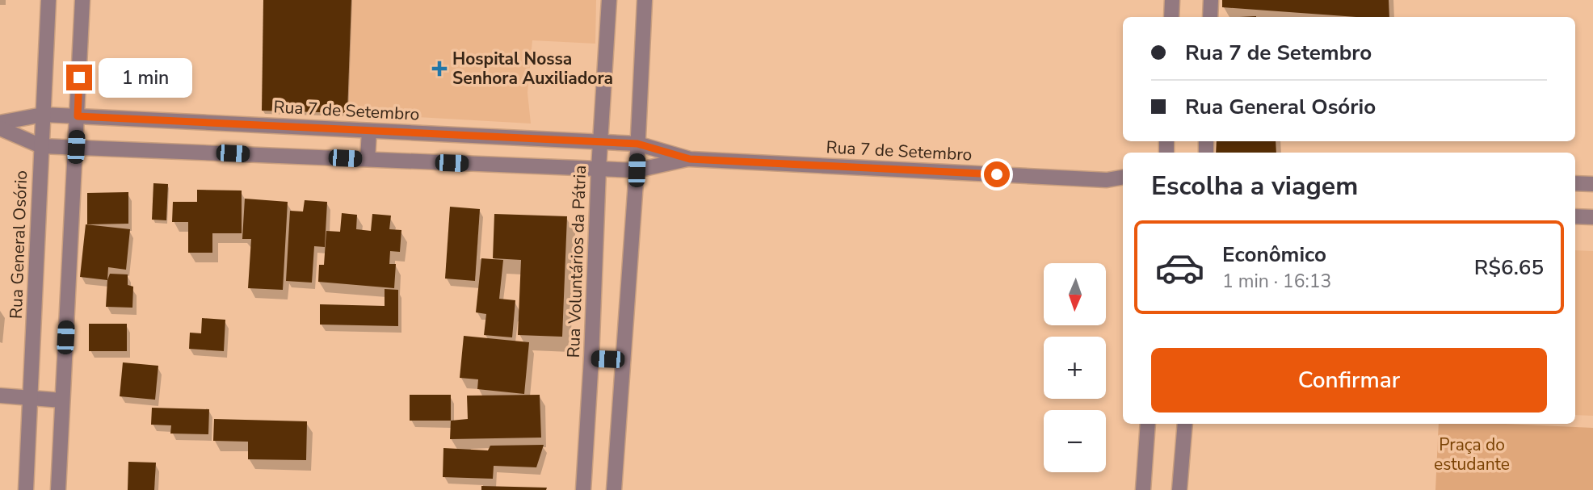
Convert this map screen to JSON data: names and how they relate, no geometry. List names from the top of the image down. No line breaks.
{"streets":{"street":["Rua 7 de Setembro","Rua General Osório","Rua Voluntários da Pátria"]},"crossings":[["Rua 7 de Setembro","Rua General Osório"],["Rua 7 de Setembro","Rua Voluntários da Pátria"]],"parks":["Praça do estudante"],"places":{"health":["Hospital Nossa Senhora Auxiliadora"]},"north":"bottom","page":{"banner":["Rua 7 de Setembro","Rua General Osório"],"bubble":"1 min","heading":"Escolha a viagem","list":[{"name":"Econômico","note":"1 min · 16:13","value":"R$6.65"}],"map_buttons":["+","−"],"buttons":"Confirmar"}}
